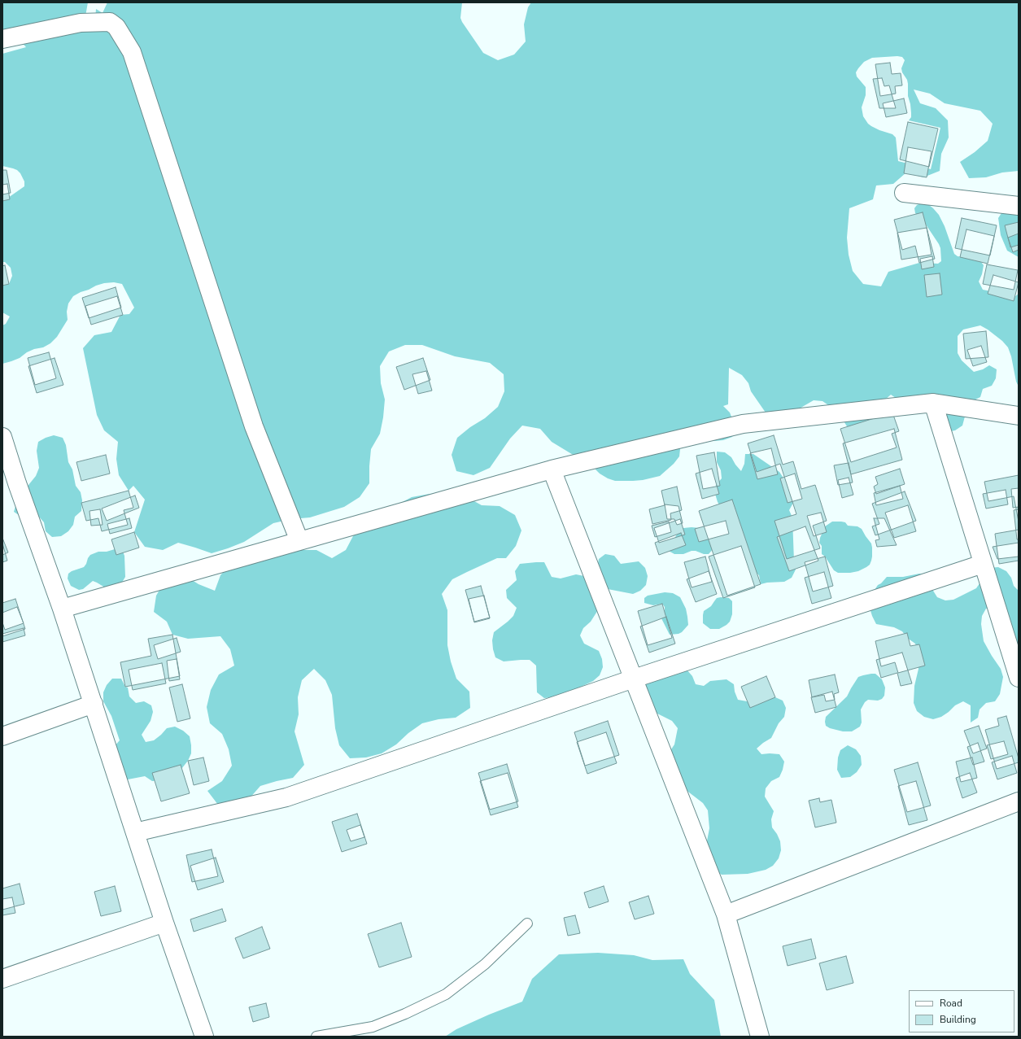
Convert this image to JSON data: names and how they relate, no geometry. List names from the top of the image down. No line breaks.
{"legend":["Road","Building"]}
